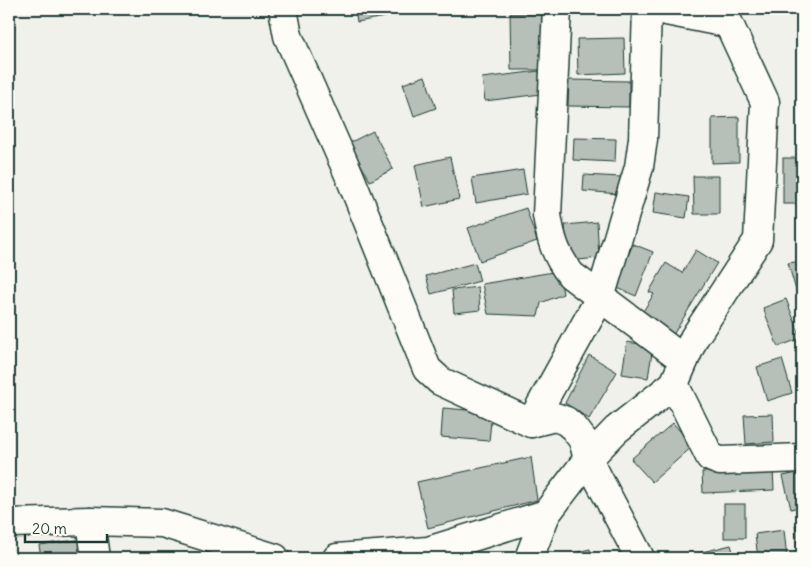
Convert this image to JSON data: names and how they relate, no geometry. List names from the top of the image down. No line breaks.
{"scale_bar":"20 m"}
